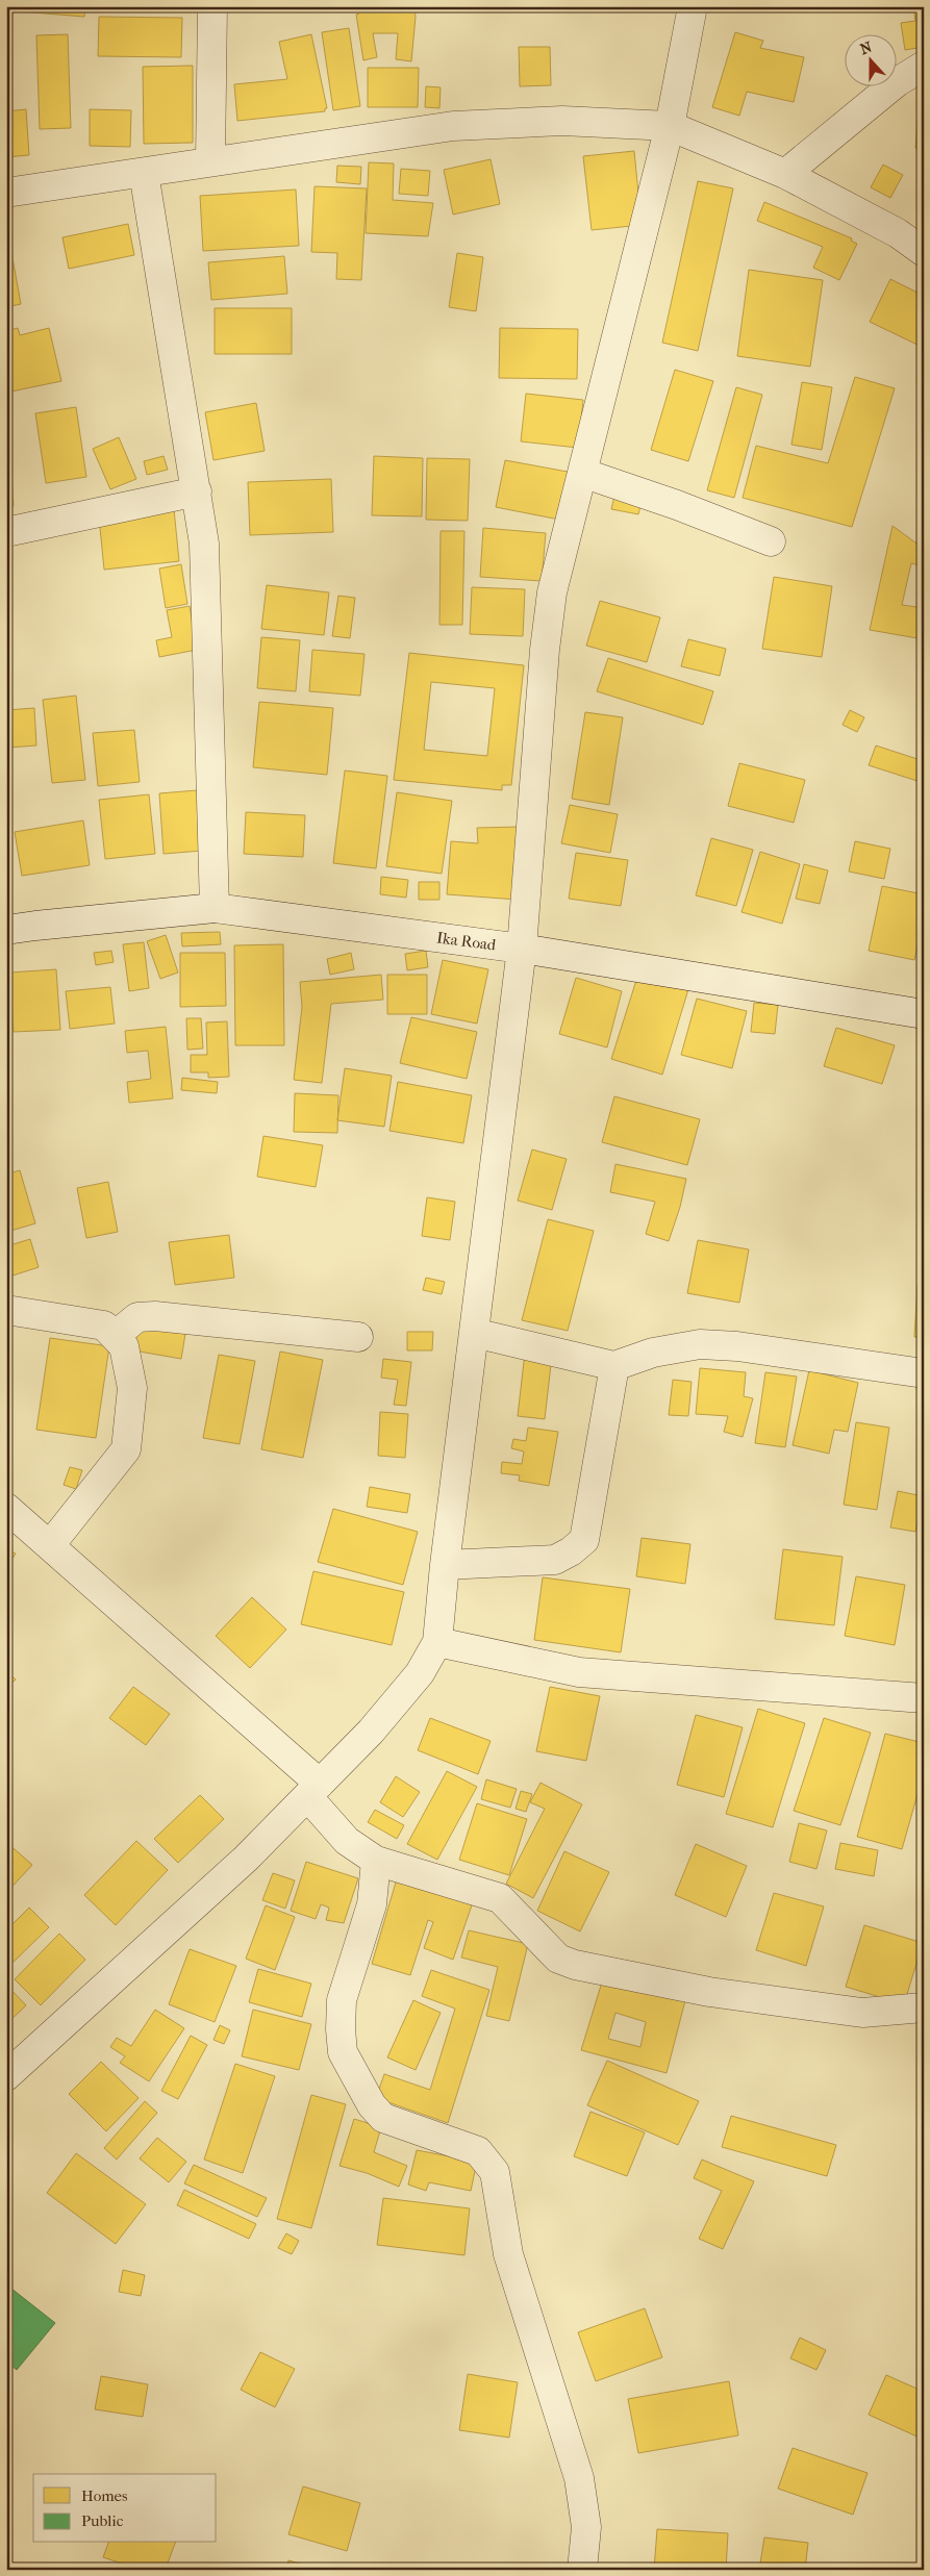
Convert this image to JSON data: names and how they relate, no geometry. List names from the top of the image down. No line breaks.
{"streets":{"street":["Ika Road"]},"legend":["Homes","Public"],"north":"top"}
